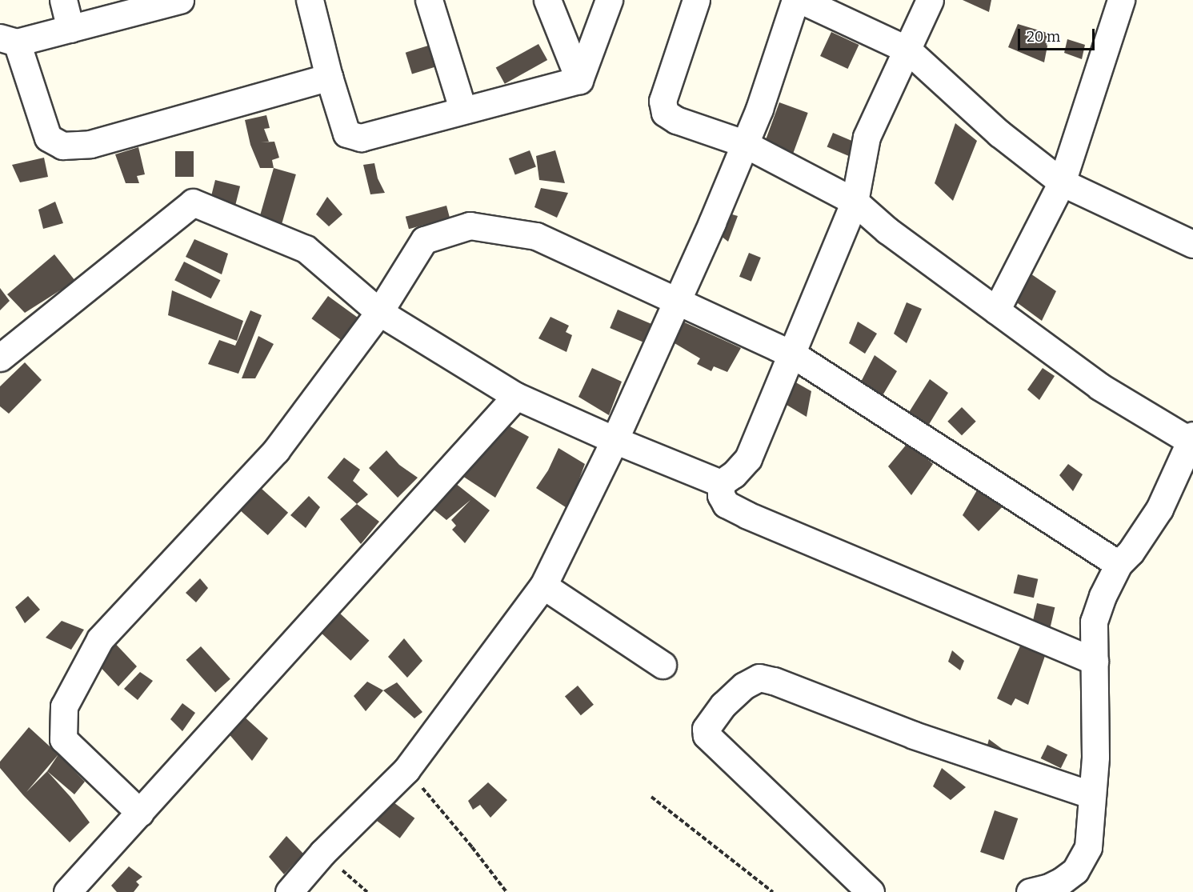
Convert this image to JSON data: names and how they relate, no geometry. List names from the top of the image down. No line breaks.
{"scale_bar":"20 m"}
